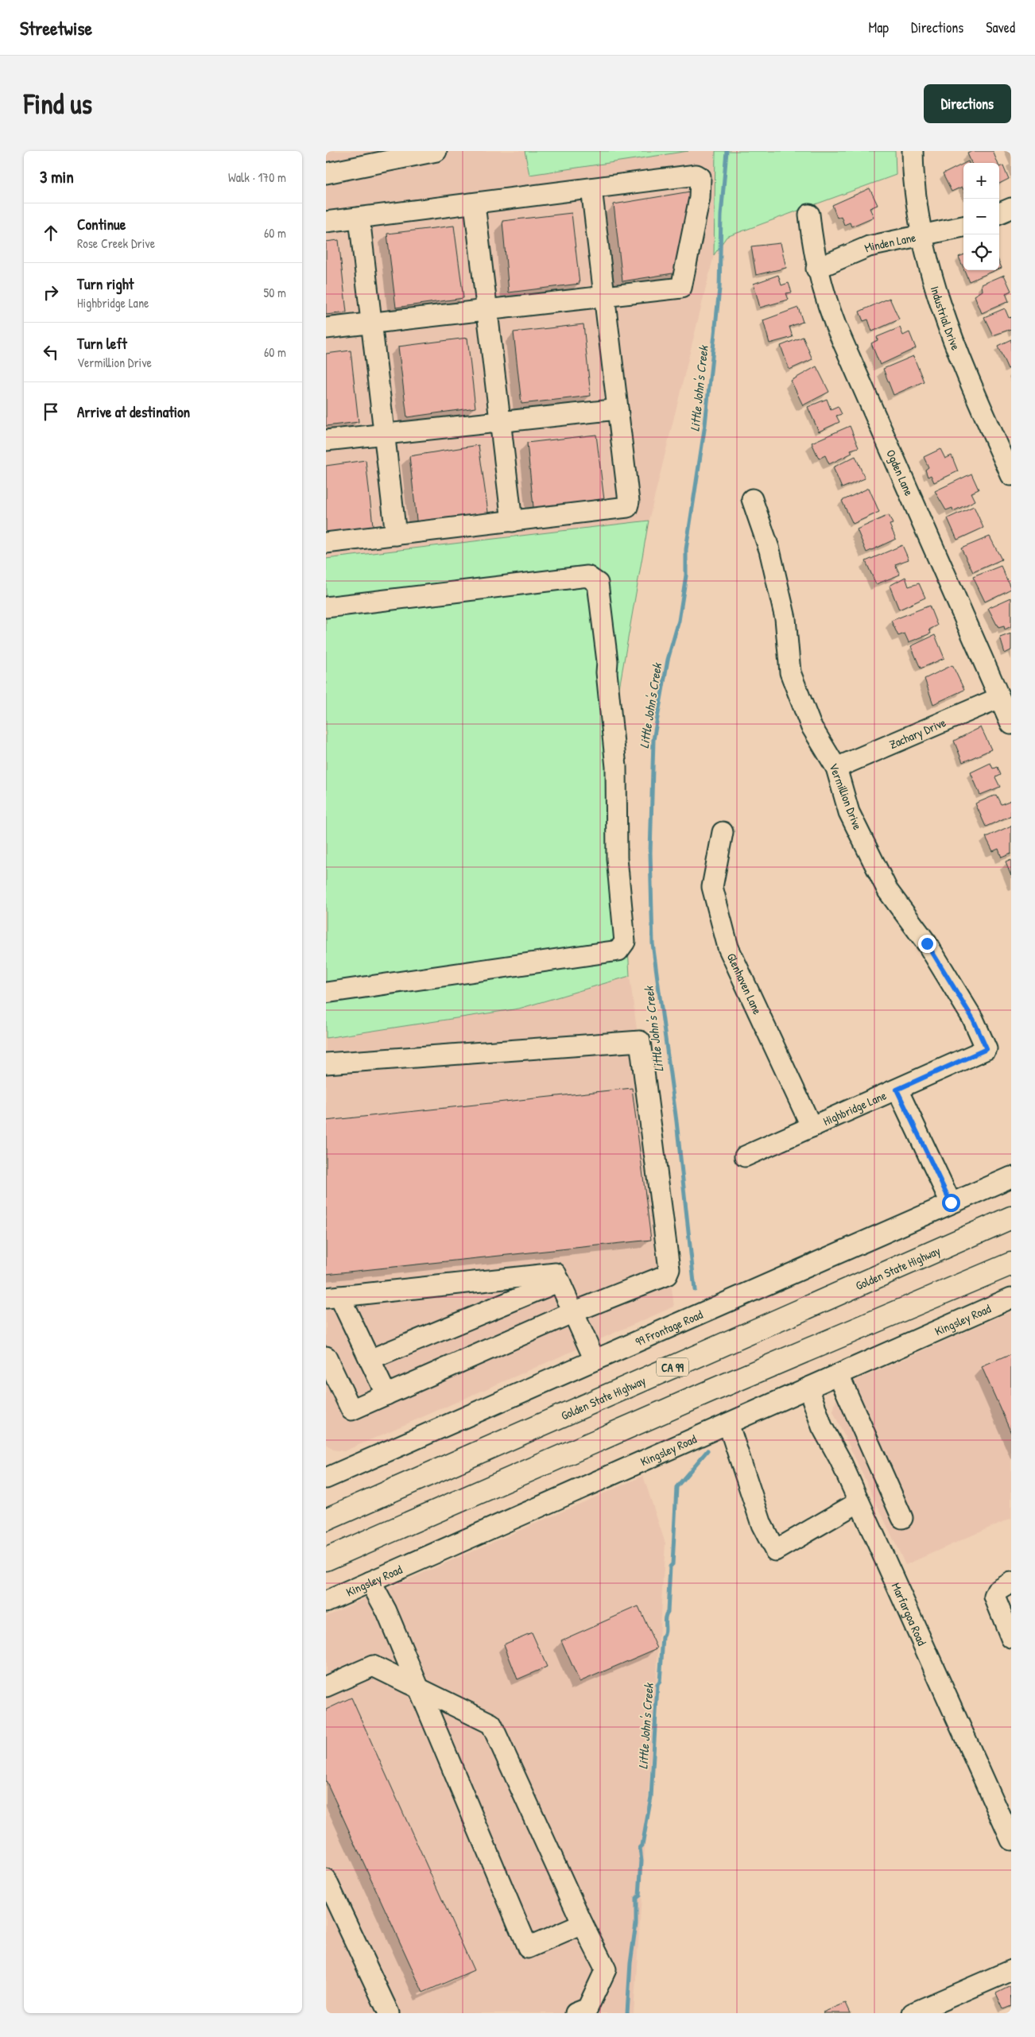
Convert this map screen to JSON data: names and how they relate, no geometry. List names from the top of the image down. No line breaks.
{"streets":{"highway":["Golden State Highway","CA 99"],"street":["Minden Lane","Industrial Drive","Ogden Lane","Zachary Drive","Vermillion Drive","Glenhaven Lane","Highbridge Lane","Kingsley Road","99 Frontage Road","Marfargoa Road"]},"crossings":[["Minden Lane","Industrial Drive"],["Minden Lane","Ogden Lane"],["Ogden Lane","Zachary Drive"],["Zachary Drive","Vermillion Drive"],["Vermillion Drive","Highbridge Lane"],["Glenhaven Lane","Highbridge Lane"],["Kingsley Road","Marfargoa Road"]],"water":["Little John's Creek"],"page":{"header":"Streetwise","nav":["Map","Directions","Saved"],"buttons":"Directions","title":"Find us","heading":["3 min","Walk · 170 m"],"map_buttons":["+","−"],"list":[["Continue","Rose Creek Drive","60 m"],["Turn right","Highbridge Lane","50 m"],["Turn left","Vermillion Drive","60 m"],"Arrive at destination"]}}
